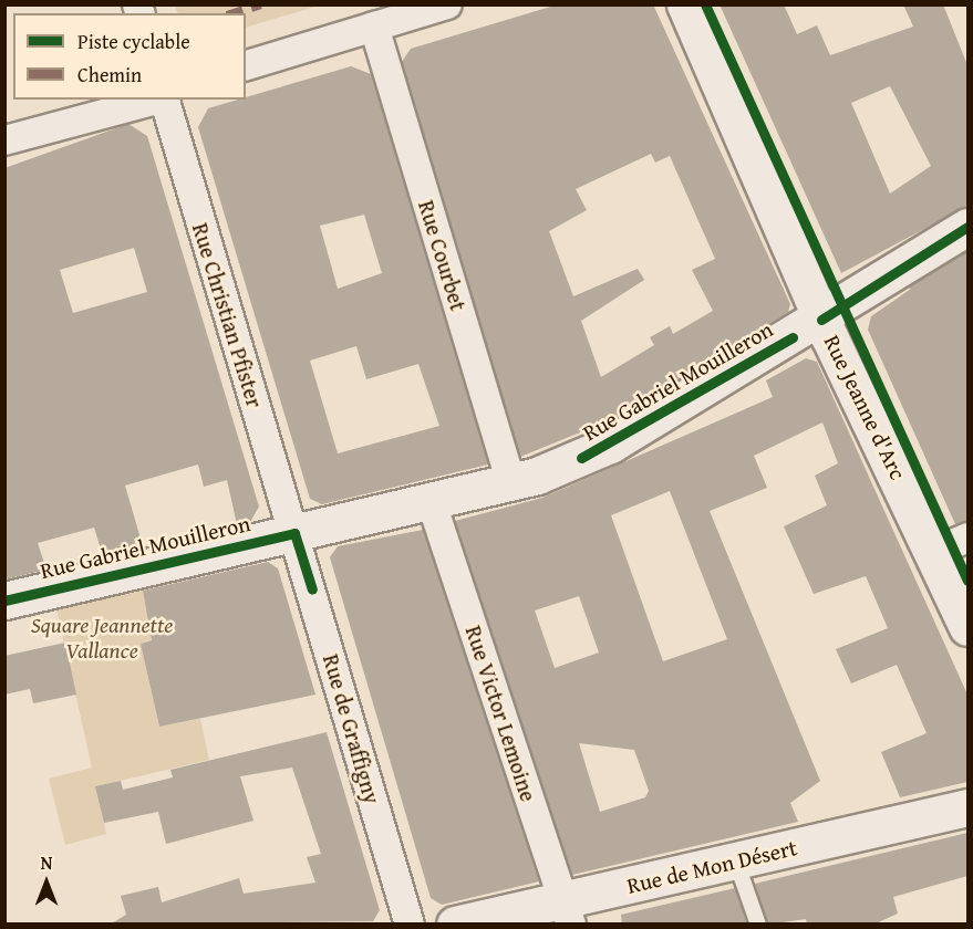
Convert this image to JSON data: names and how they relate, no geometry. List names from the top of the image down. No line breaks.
{"streets":{"main road":["Rue Gabriel Mouilleron","Rue Jeanne d'Arc","Rue de Mon Désert"],"street":["Rue Courbet","Rue Christian Pfister","Rue Victor Lemoine","Rue de Graffigny"]},"crossings":[["Rue Courbet","Rue Gabriel Mouilleron"],["Rue Christian Pfister","Rue Gabriel Mouilleron"],["Rue Christian Pfister","Rue de Graffigny"],["Rue Gabriel Mouilleron","Rue Jeanne d'Arc"],["Rue Gabriel Mouilleron","Rue Victor Lemoine"],["Rue Gabriel Mouilleron","Rue de Graffigny"],["Rue Victor Lemoine","Rue de Mon Désert"]],"parks":["Square Jeannette Vallance"],"legend":["Piste cyclable","Chemin"],"north":"top"}
